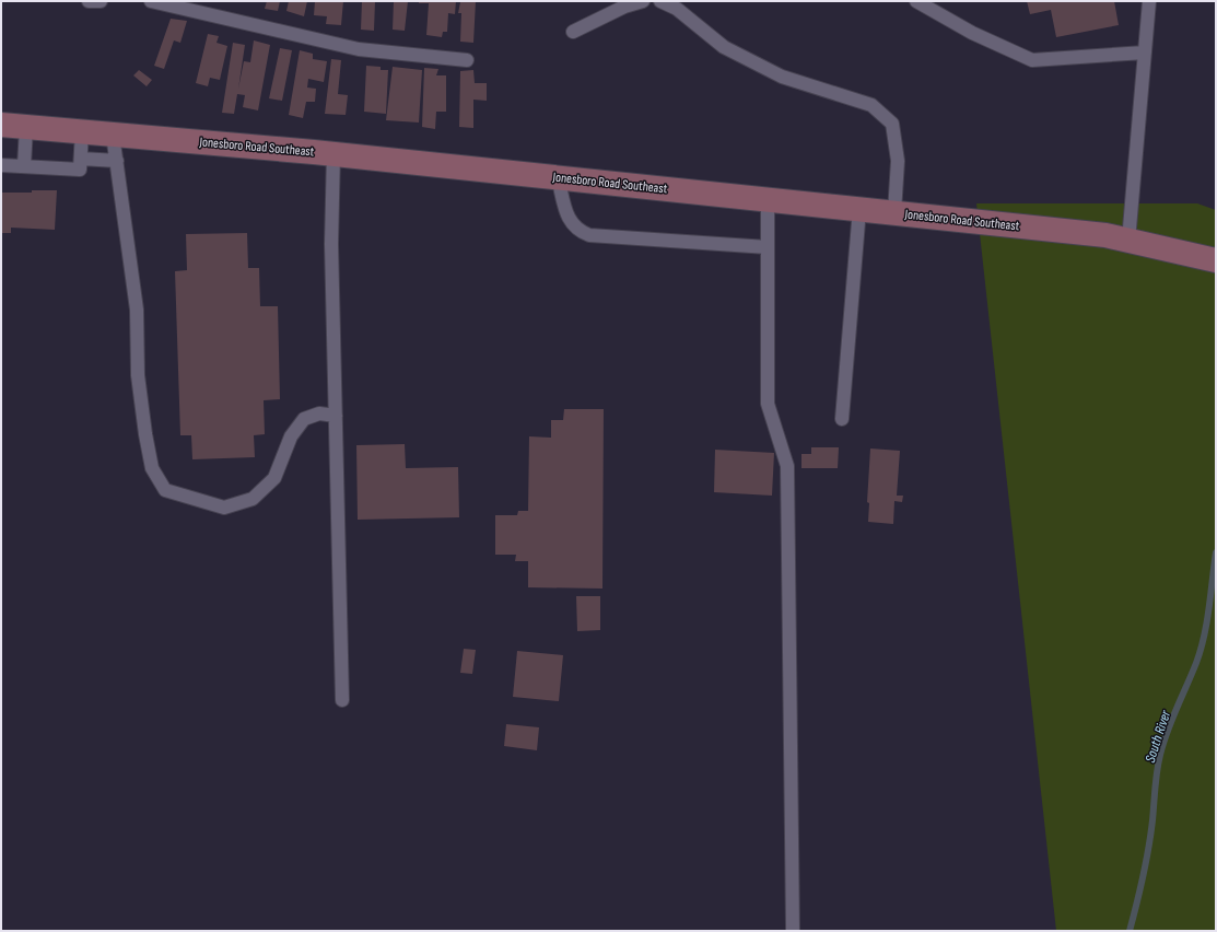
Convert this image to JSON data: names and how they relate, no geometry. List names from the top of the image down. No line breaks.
{"streets":{"main road":["Jonesboro Road Southeast"]},"water":["South River"]}
